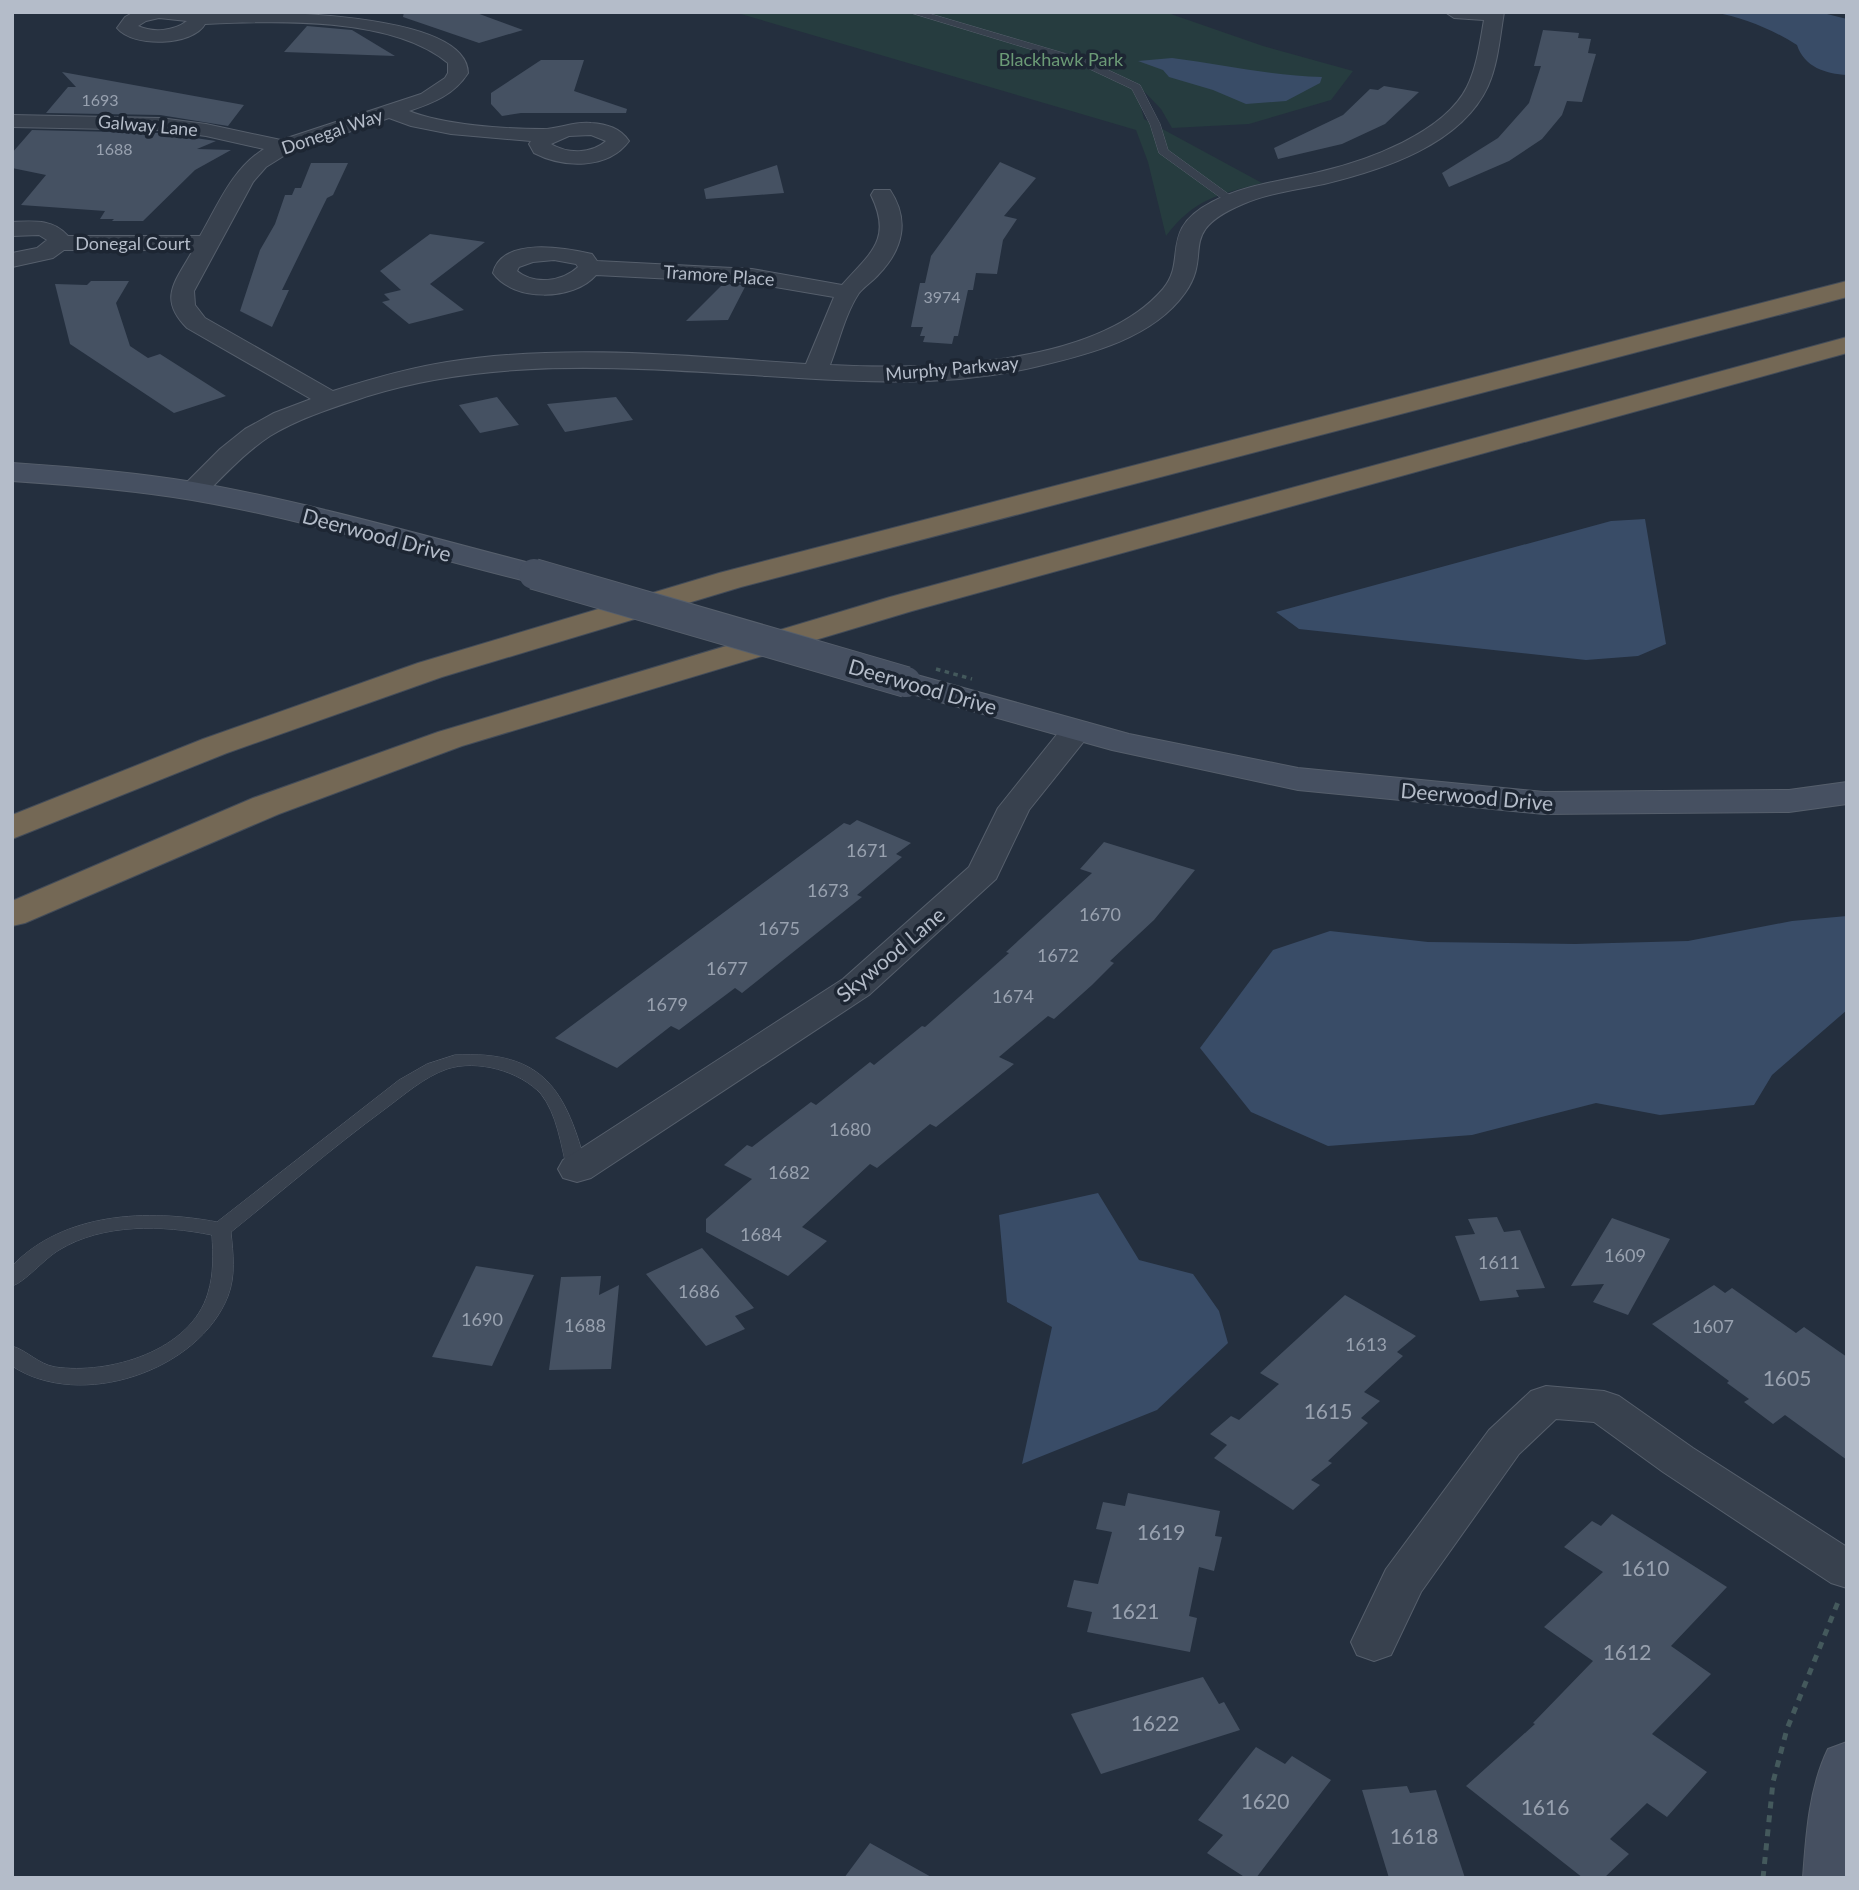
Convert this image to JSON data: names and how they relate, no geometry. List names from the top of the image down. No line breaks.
{"streets":{"street":["Galway Lane","Donegal Way","Donegal Court","Tramore Place","Murphy Parkway","Deerwood Drive","Skywood Lane"]},"crossings":[["Galway Lane","Donegal Way"],["Donegal Way","Donegal Court"],["Donegal Way","Murphy Parkway"],["Murphy Parkway","Deerwood Drive"],["Deerwood Drive","Skywood Lane"]],"parks":["Blackhawk Park"],"house_numbers":["1693","1688","3974","1671","1673","1670","1675","1672","1677","1674","1679","1680","1682","1684","1609","1611","1686","1690","1688","1607","1613","1605","1615","1619","1610","1621","1612","1622","1620","1616","1618"]}
